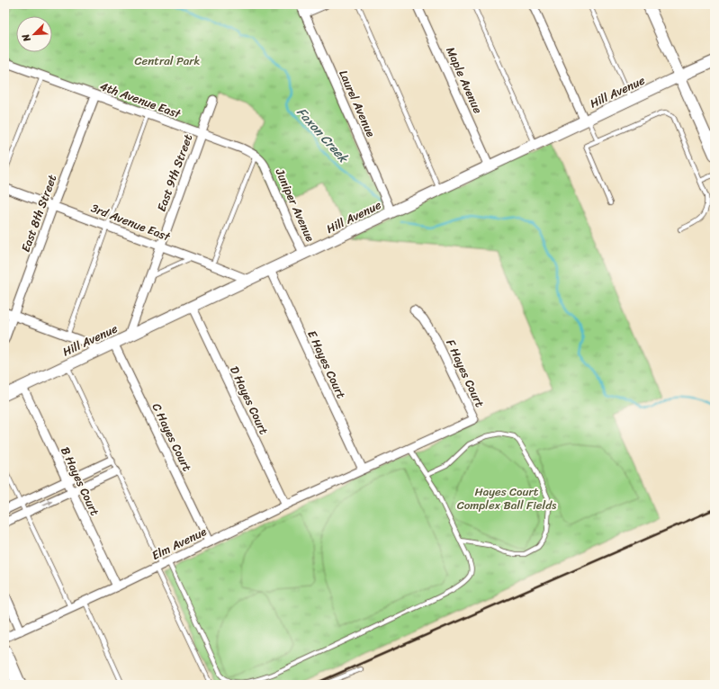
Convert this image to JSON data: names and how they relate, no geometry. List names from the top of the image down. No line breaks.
{"streets":{"street":["Maple Avenue","Hill Avenue","4th Avenue East","Laurel Avenue","East 9th Street","Juniper Avenue","East 8th Street","3rd Avenue East","E Hayes Court","F Hayes Court","D Hayes Court","C Hayes Court","B Hayes Court","Elm Avenue"]},"crossings":[["Maple Avenue","Hill Avenue"],["Hill Avenue","Laurel Avenue"],["Hill Avenue","East 9th Street"],["Hill Avenue","Juniper Avenue"],["Hill Avenue","3rd Avenue East"],["Hill Avenue","E Hayes Court"],["Hill Avenue","D Hayes Court"],["Hill Avenue","C Hayes Court"],["Hill Avenue","B Hayes Court"],["4th Avenue East","East 9th Street"],["4th Avenue East","Juniper Avenue"],["4th Avenue East","East 8th Street"],["East 9th Street","3rd Avenue East"],["East 8th Street","3rd Avenue East"],["E Hayes Court","F Hayes Court"],["E Hayes Court","Elm Avenue"],["F Hayes Court","Elm Avenue"],["D Hayes Court","Elm Avenue"],["C Hayes Court","Elm Avenue"],["B Hayes Court","Elm Avenue"]],"water":["Faxon Creek"],"parks":["Central Park","Hayes Court Complex Ball Fields"],"north":"bottom left"}
